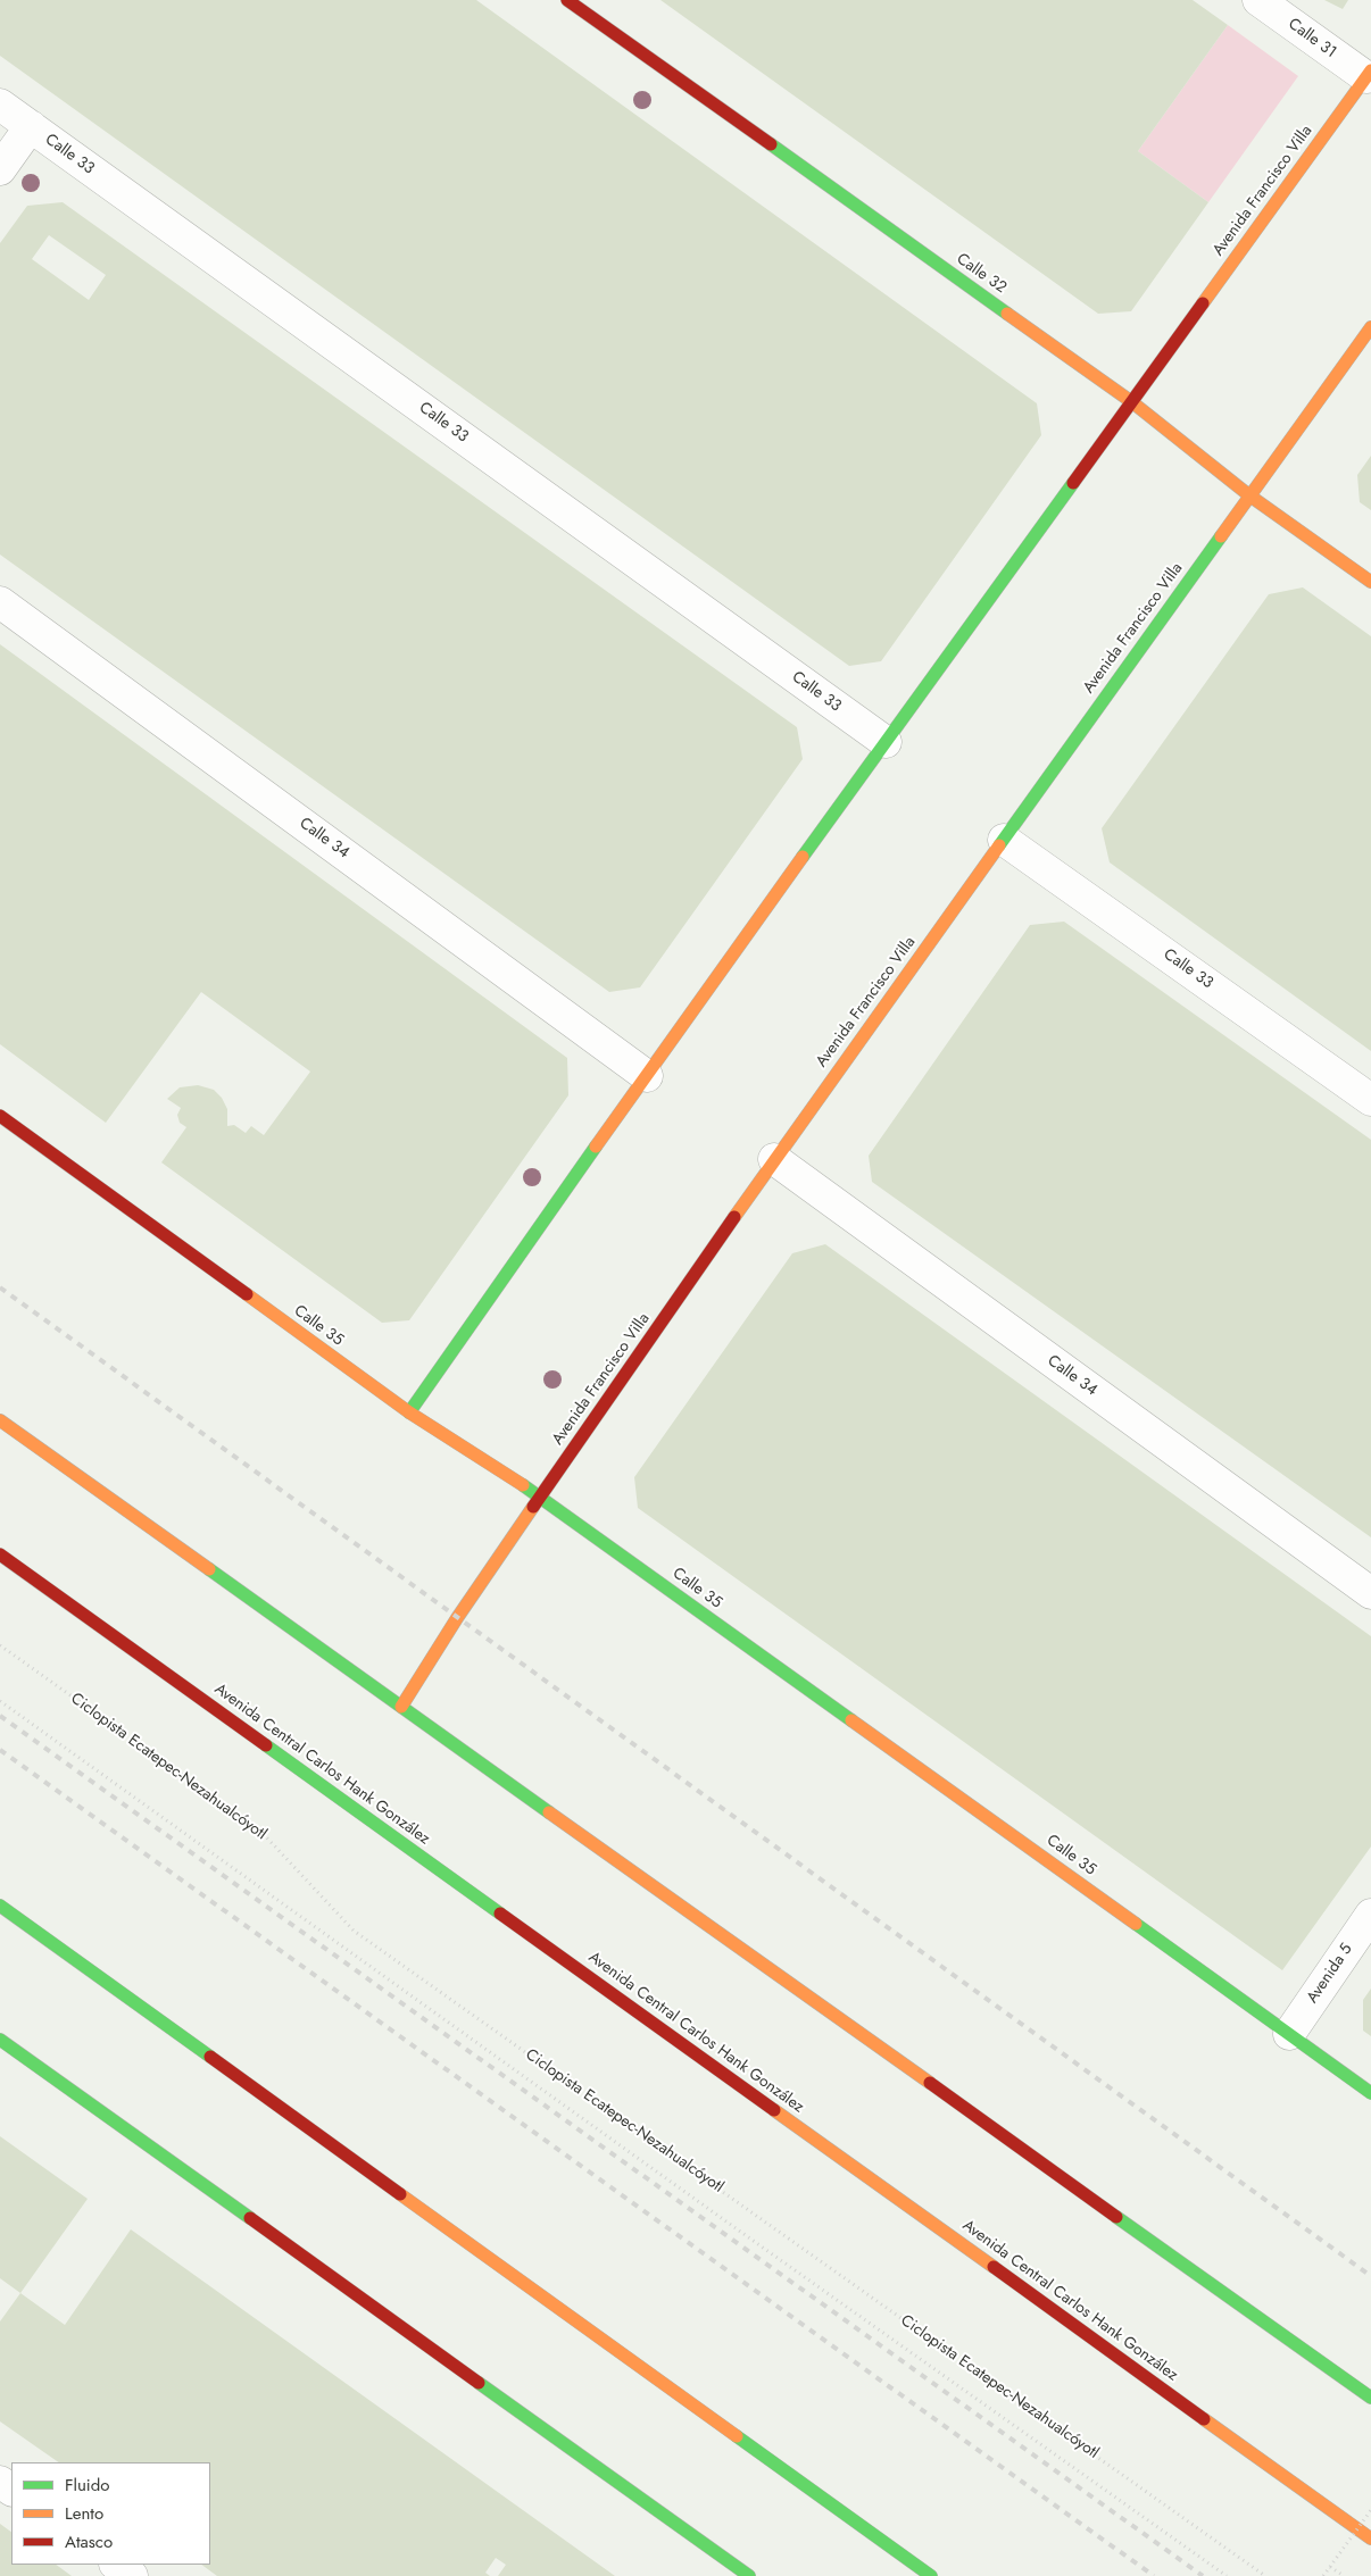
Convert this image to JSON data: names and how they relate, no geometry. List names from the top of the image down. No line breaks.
{"streets":{"main road":["Avenida Francisco Villa","Calle 32","Calle 35","Avenida Central Carlos Hank González"],"street":["Calle 31","Calle 33","Calle 34","Avenida 5"],"path":["Ciclopista Ecatepec-Nezahualcóyotl"]},"crossings":[["Calle 31","Avenida Francisco Villa"],["Calle 33","Avenida Francisco Villa"],["Avenida Francisco Villa","Calle 32"],["Avenida Francisco Villa","Calle 34"],["Avenida Francisco Villa","Calle 35"],["Calle 35","Avenida 5"]],"legend":["Fluido","Lento","Atasco"]}
